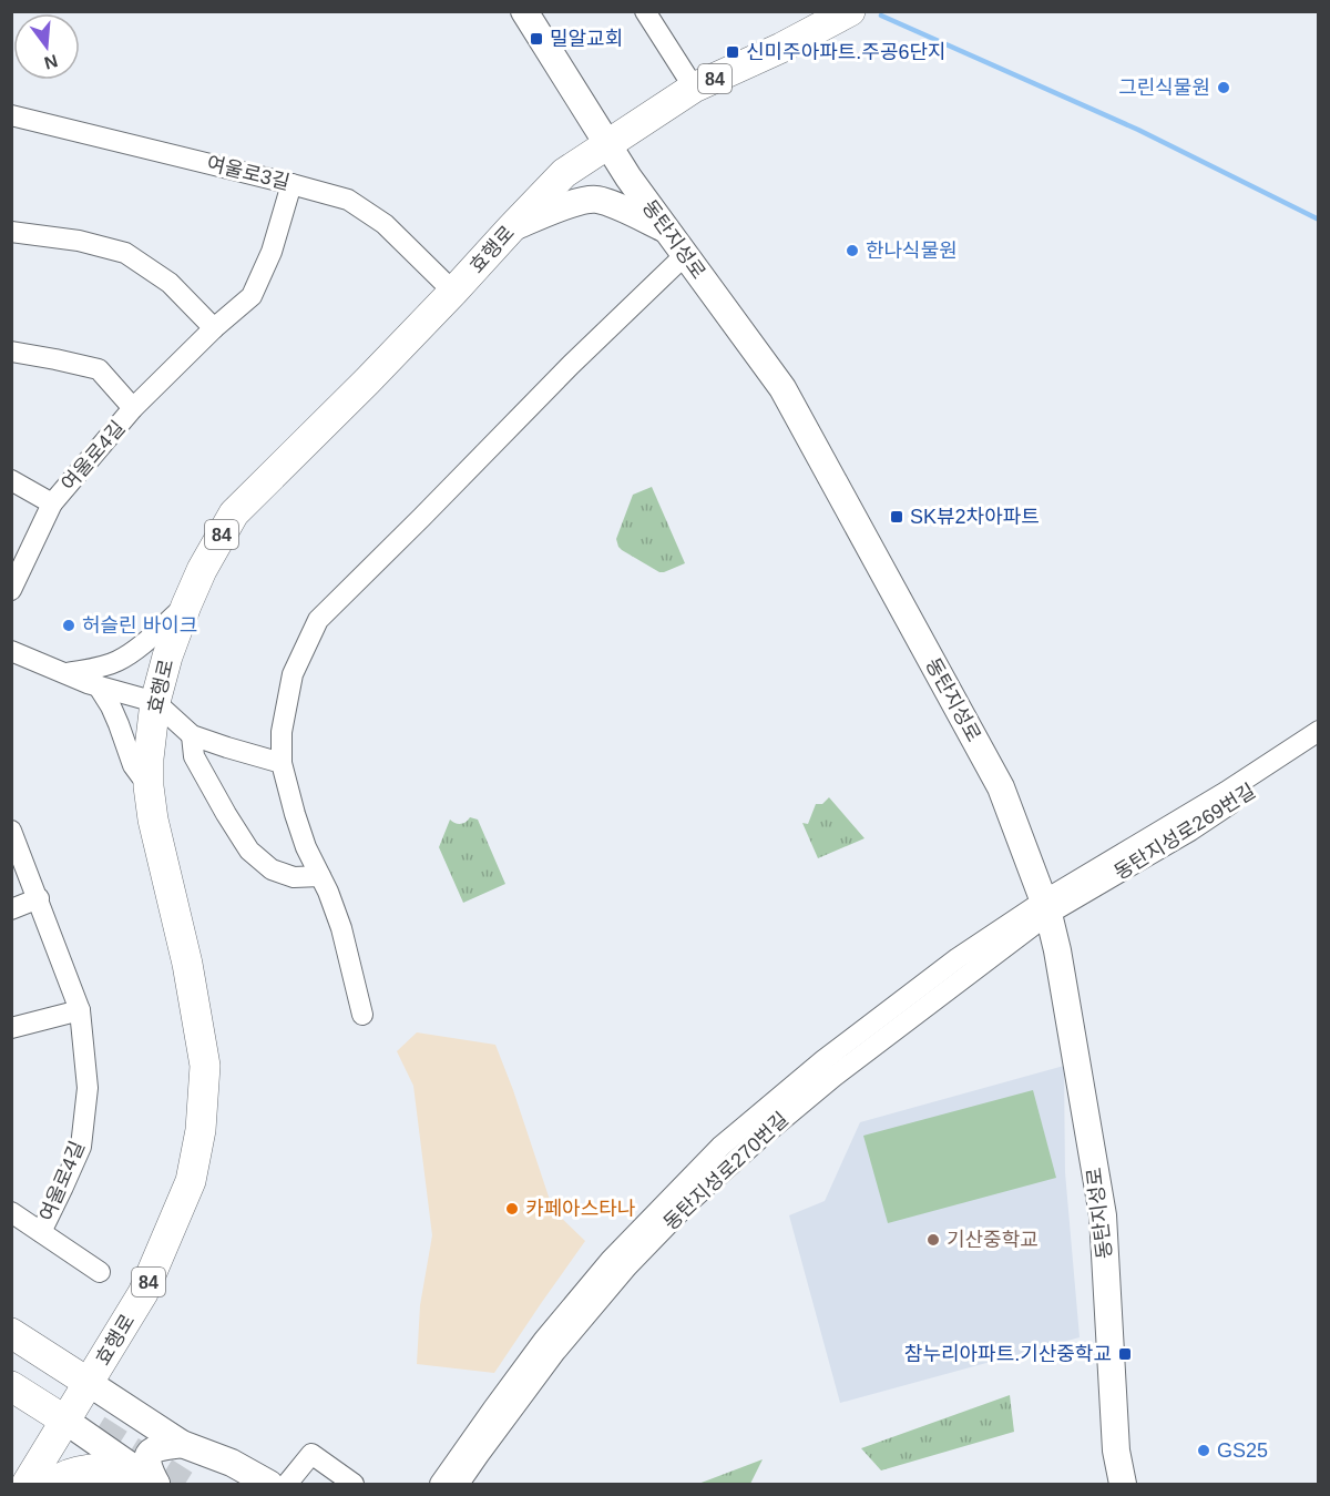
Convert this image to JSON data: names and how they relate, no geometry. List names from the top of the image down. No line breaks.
{"streets":{"main road":["84","동탄지성로","효행로"],"street":["여울로3길","여울로4길","동탄지성로269번길","동탄지성로270번길"]},"crossings":[["여울로3길","효행로"],["여울로3길","여울로4길"],["동탄지성로","효행로"],["동탄지성로","동탄지성로269번길"],["동탄지성로","동탄지성로270번길"],["동탄지성로269번길","동탄지성로270번길"]],"places":{"transit":["밀알교회","신미주아파트.주공6단지","SK뷰2차아파트","참누리아파트.기산중학교"],"other":["그린식물원","한나식물원","허슬린 바이크","카페아스타나","기산중학교","GS25"]},"north":"bottom"}
